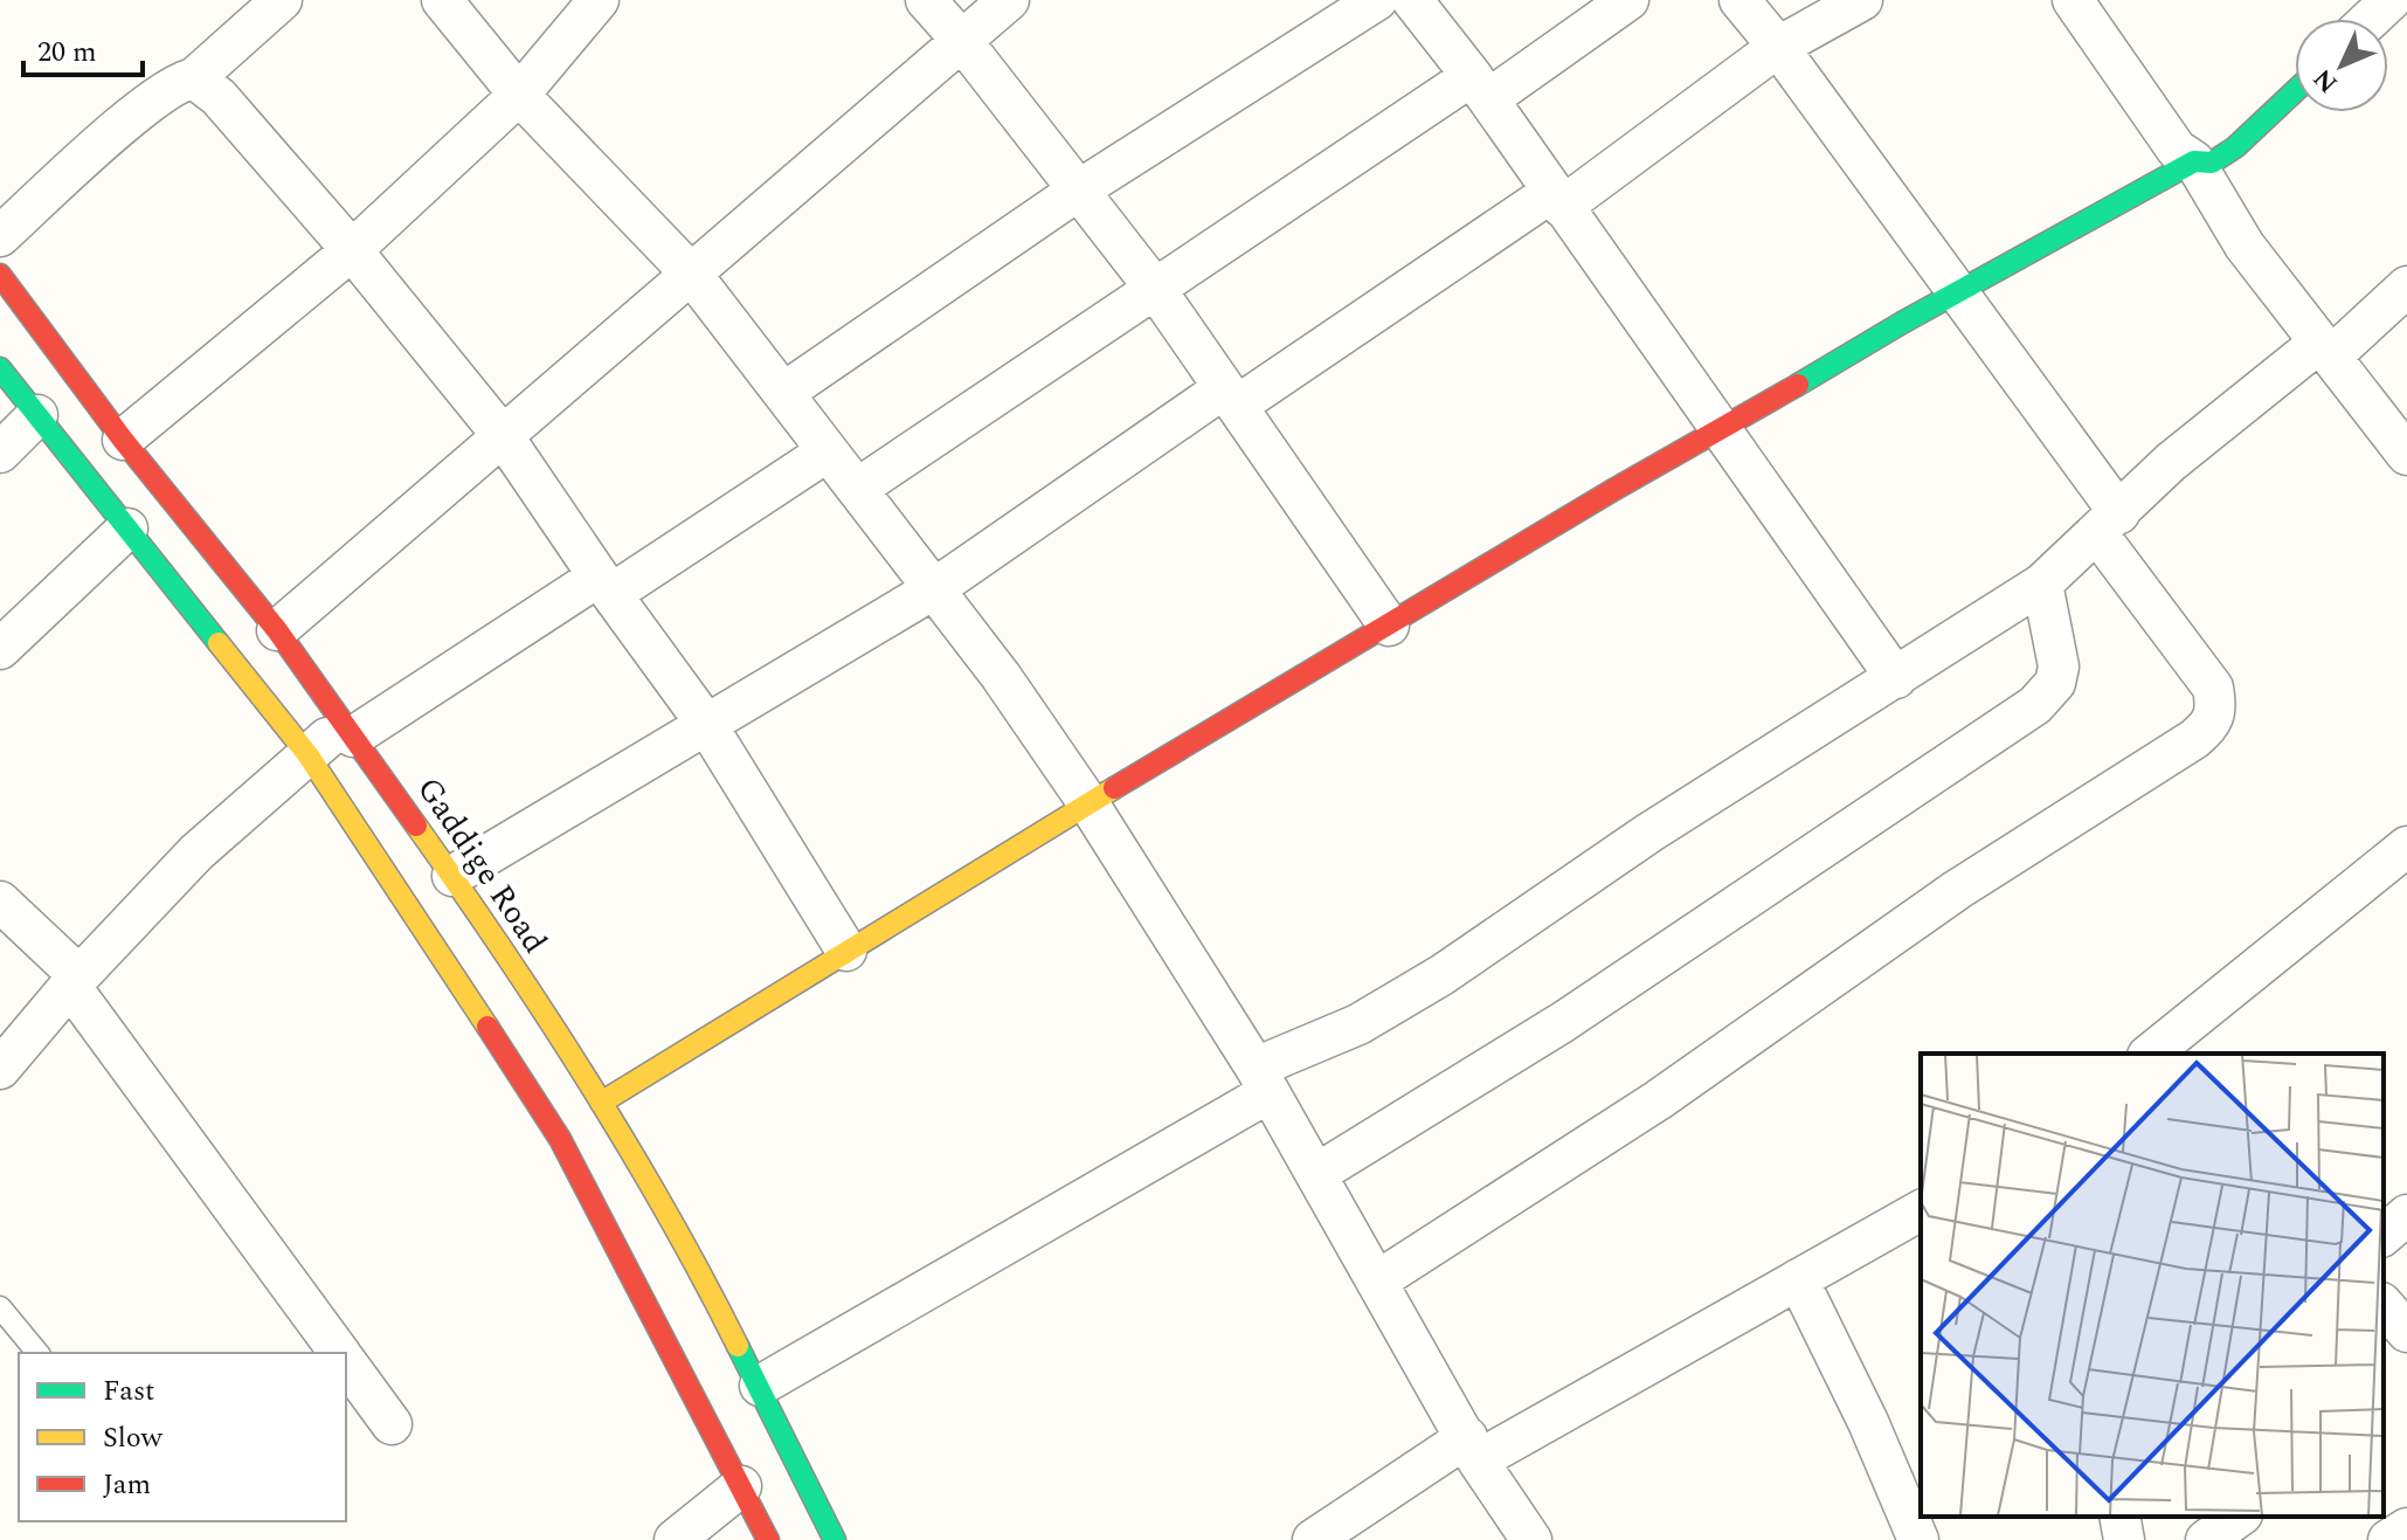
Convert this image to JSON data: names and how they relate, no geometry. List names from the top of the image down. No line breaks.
{"streets":{"main road":["Gaddige Road"]},"legend":["Fast","Slow","Jam"],"scale_bar":"20 m","north":"bottom left"}
